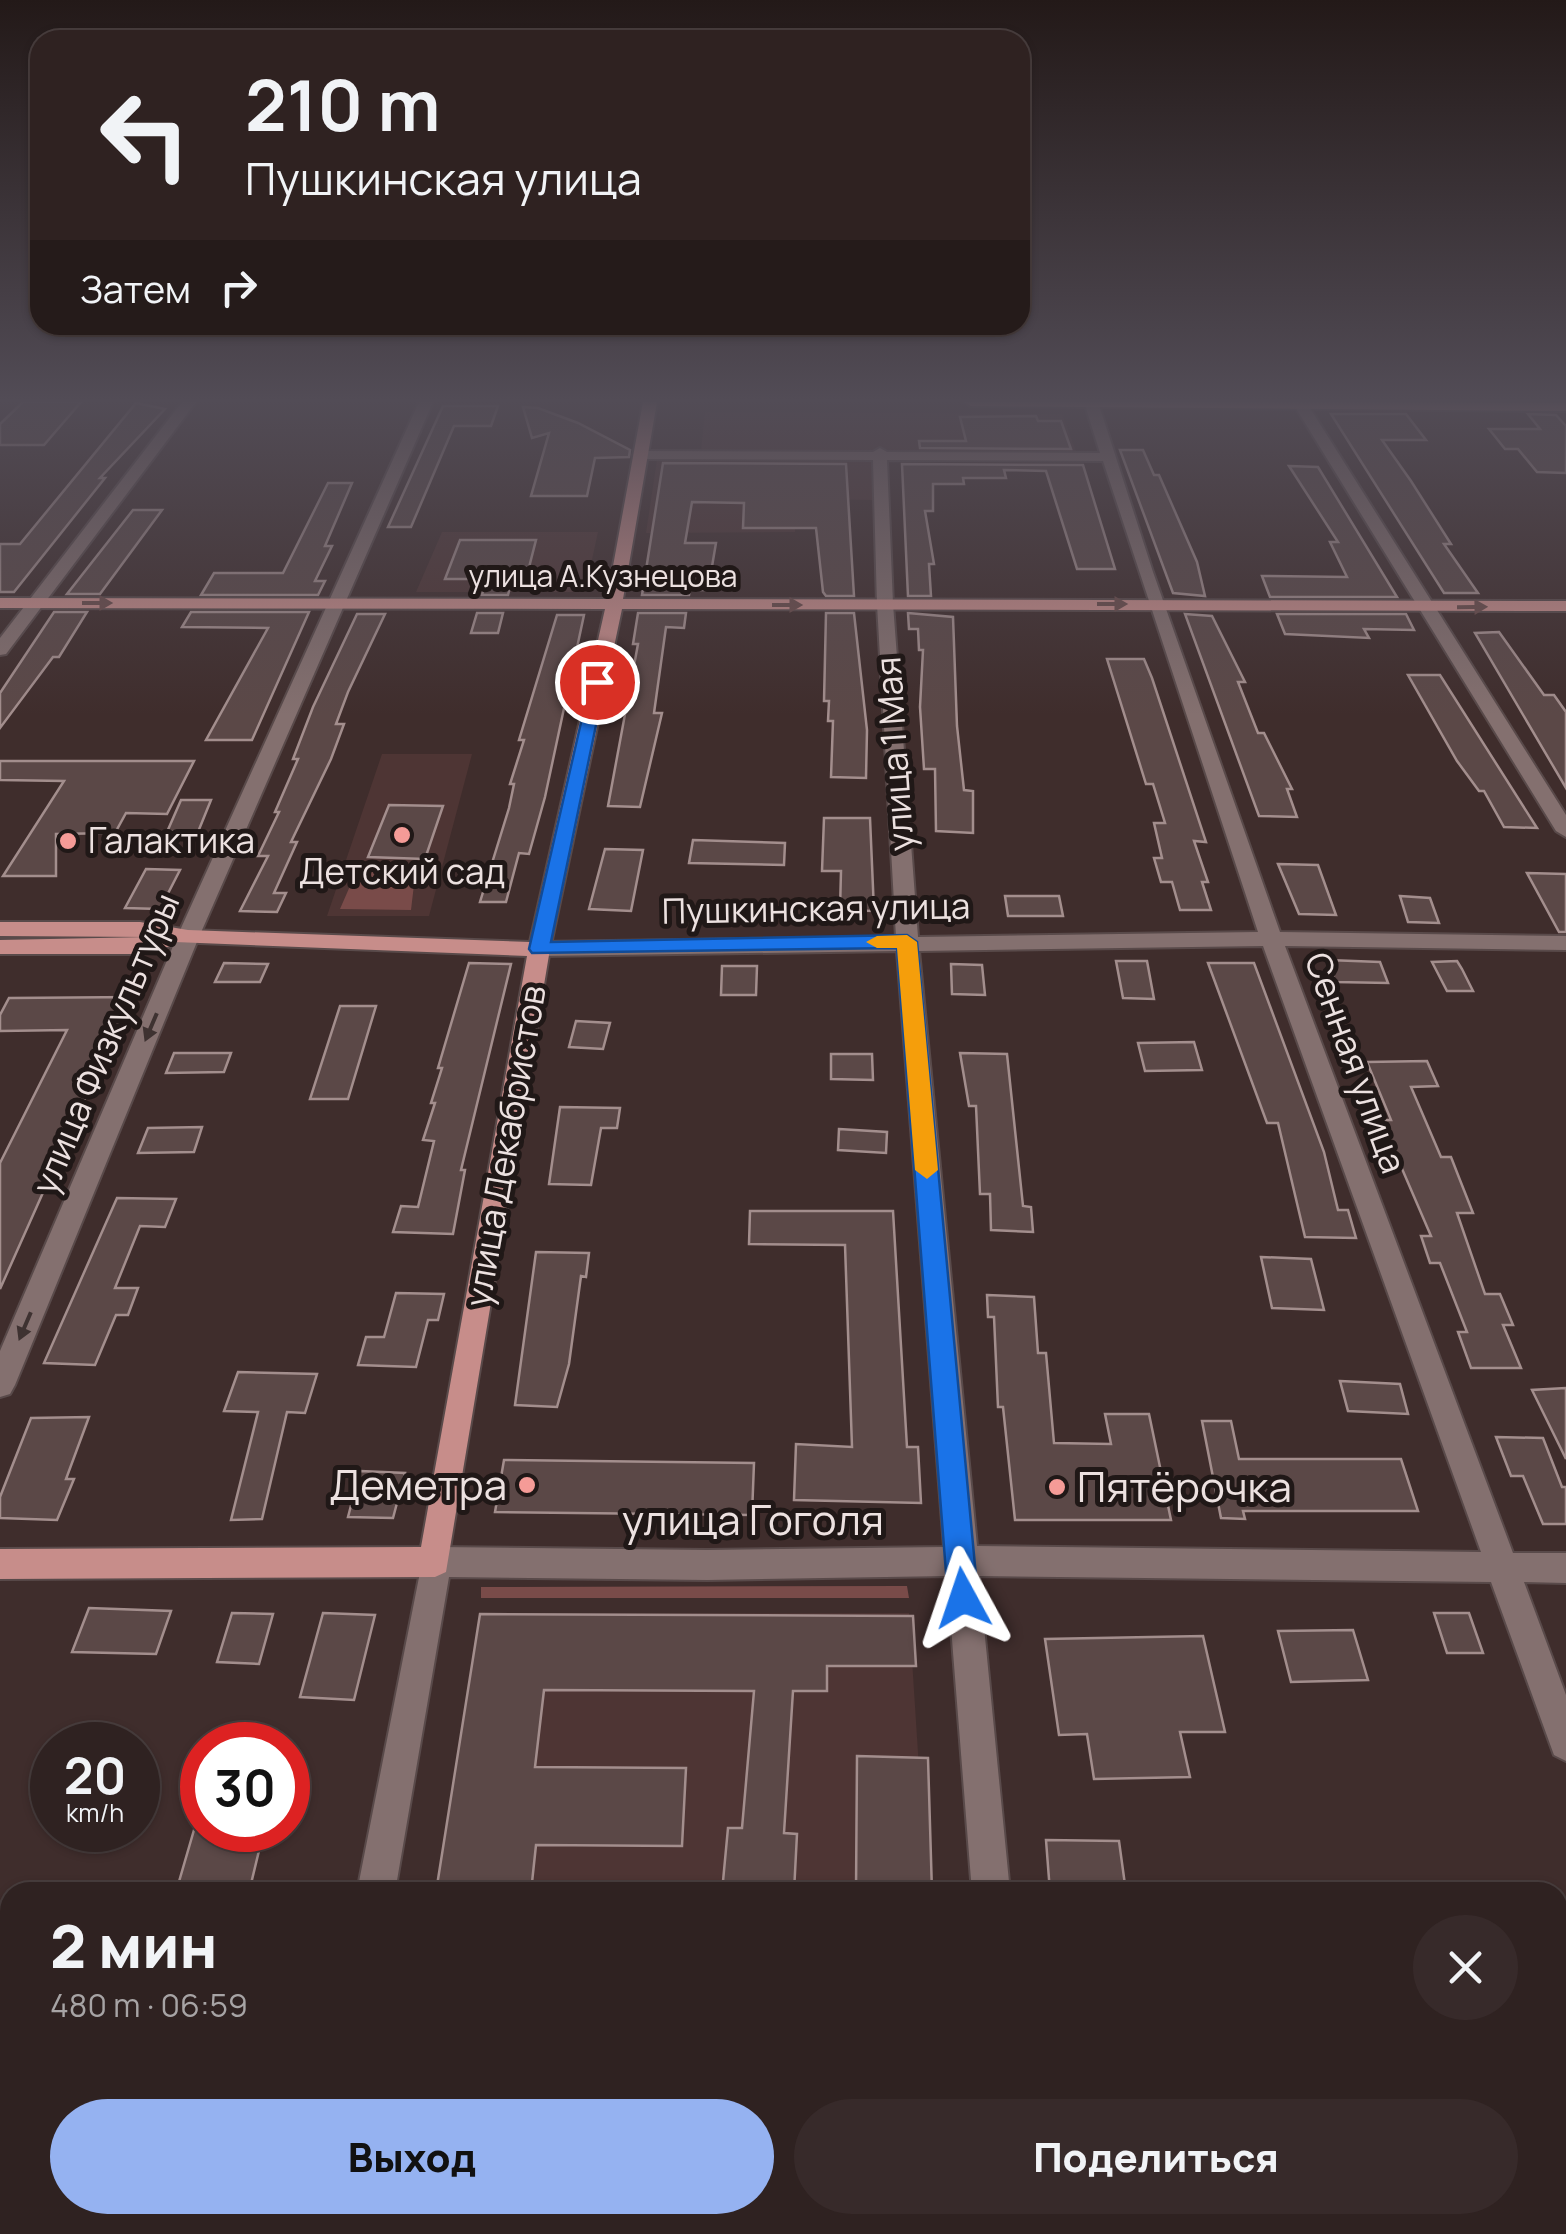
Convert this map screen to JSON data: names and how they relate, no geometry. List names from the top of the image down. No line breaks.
{"streets":{"main road":["улица А.Кузнецова","Пушкинская улица","улица Декабристов","улица Гоголя"],"street":["улица 1 Мая","улица Физкультуры","Сенная улица"]},"crossings":[["улица А.Кузнецова","улица 1 Мая"],["улица А.Кузнецова","улица Физкультуры"],["улица А.Кузнецова","Сенная улица"],["улица А.Кузнецова","улица Декабристов"],["улица 1 Мая","Пушкинская улица"],["улица 1 Мая","улица Гоголя"],["Пушкинская улица","улица Физкультуры"],["Пушкинская улица","Сенная улица"],["Пушкинская улица","улица Декабристов"],["Сенная улица","улица Гоголя"],["улица Декабристов","улица Гоголя"]],"one_way":["улица А.Кузнецова","улица Физкультуры"],"places":["Детский сад","Галактика","Деметра","Пятёрочка"],"page":{"turn":["210 m","Пушкинская улица"],"then":"Затем","speed":"20 km/h","limit":"30","heading":["2 мин","480 m · 06:59"],"buttons":["Выход","Поделиться"]}}
